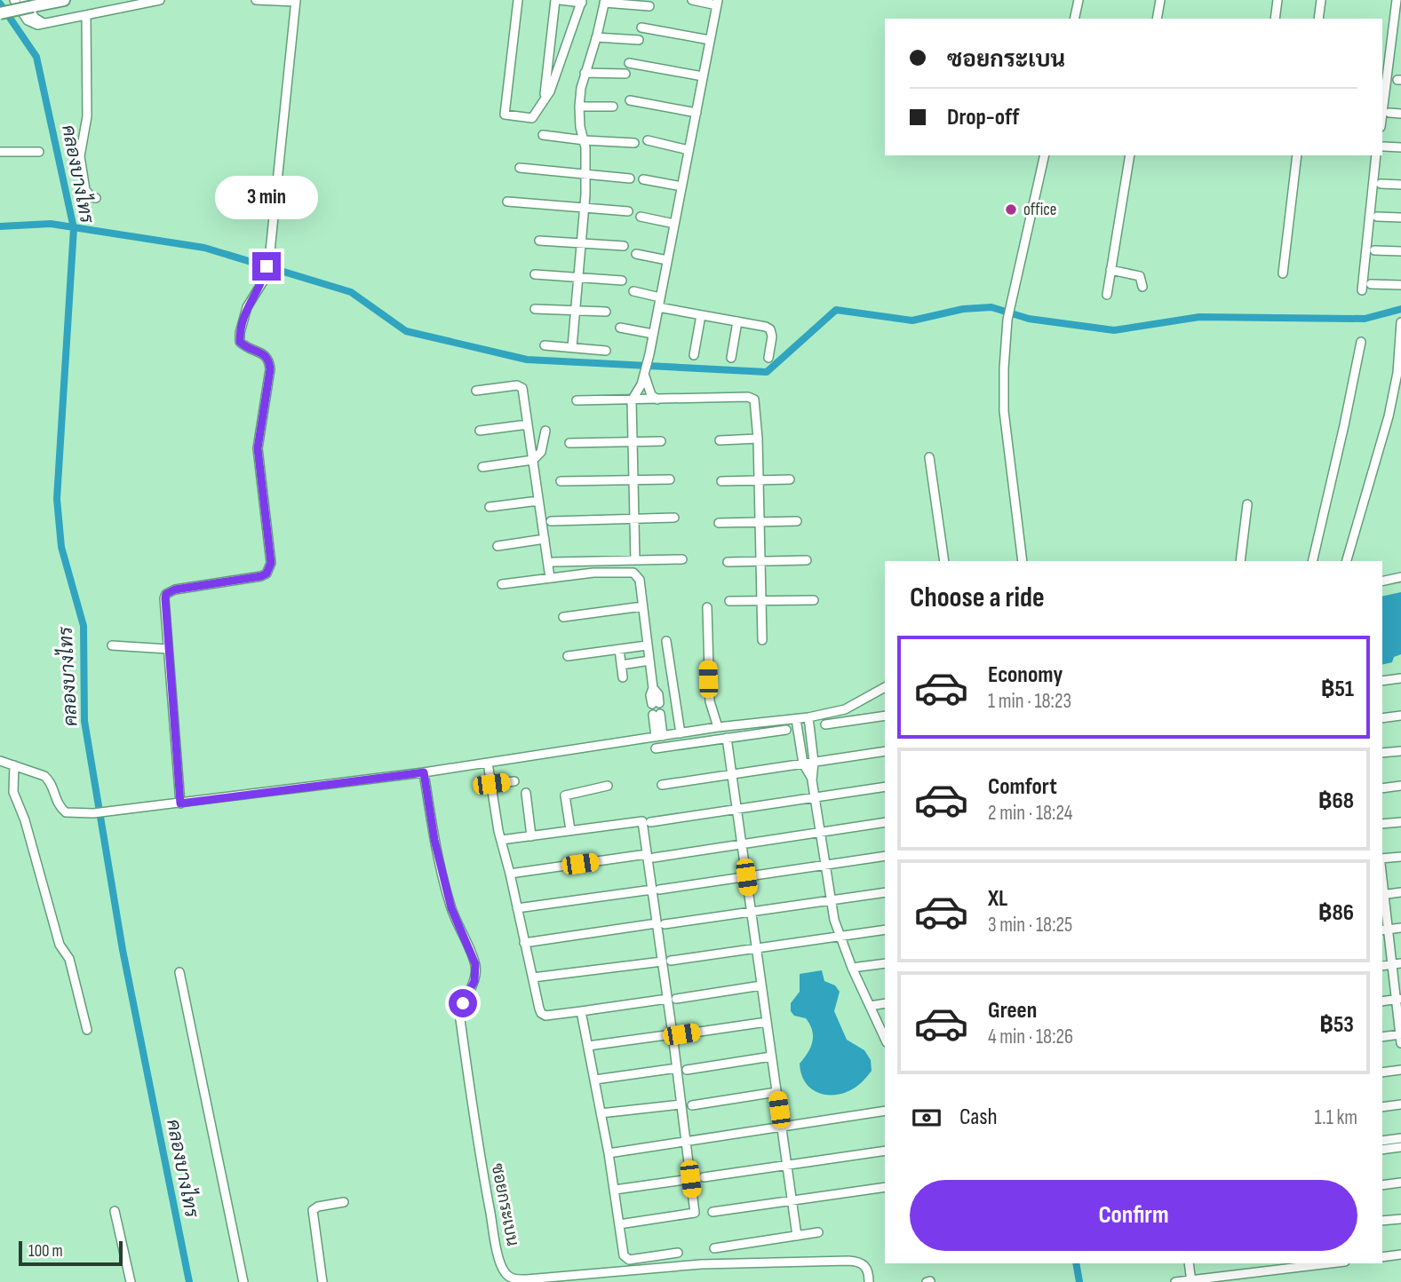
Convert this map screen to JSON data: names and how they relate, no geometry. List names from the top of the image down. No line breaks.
{"streets":{"street":["ซอยกระเบน"]},"water":["คลองบางไทร"],"places":["office"],"scale_bar":"100 m","page":{"banner":["ซอยกระเบน","Drop-off"],"bubble":"3 min","heading":"Choose a ride","list":[{"name":"Economy","note":"1 min · 18:23","value":"฿51"},{"name":"Comfort","note":"2 min · 18:24","value":"฿68"},{"name":"XL","note":"3 min · 18:25","value":"฿86"},{"name":"Green","note":"4 min · 18:26","value":"฿53"}],"pay":["Cash","1.1 km"],"buttons":"Confirm","scale":"100 m"}}
